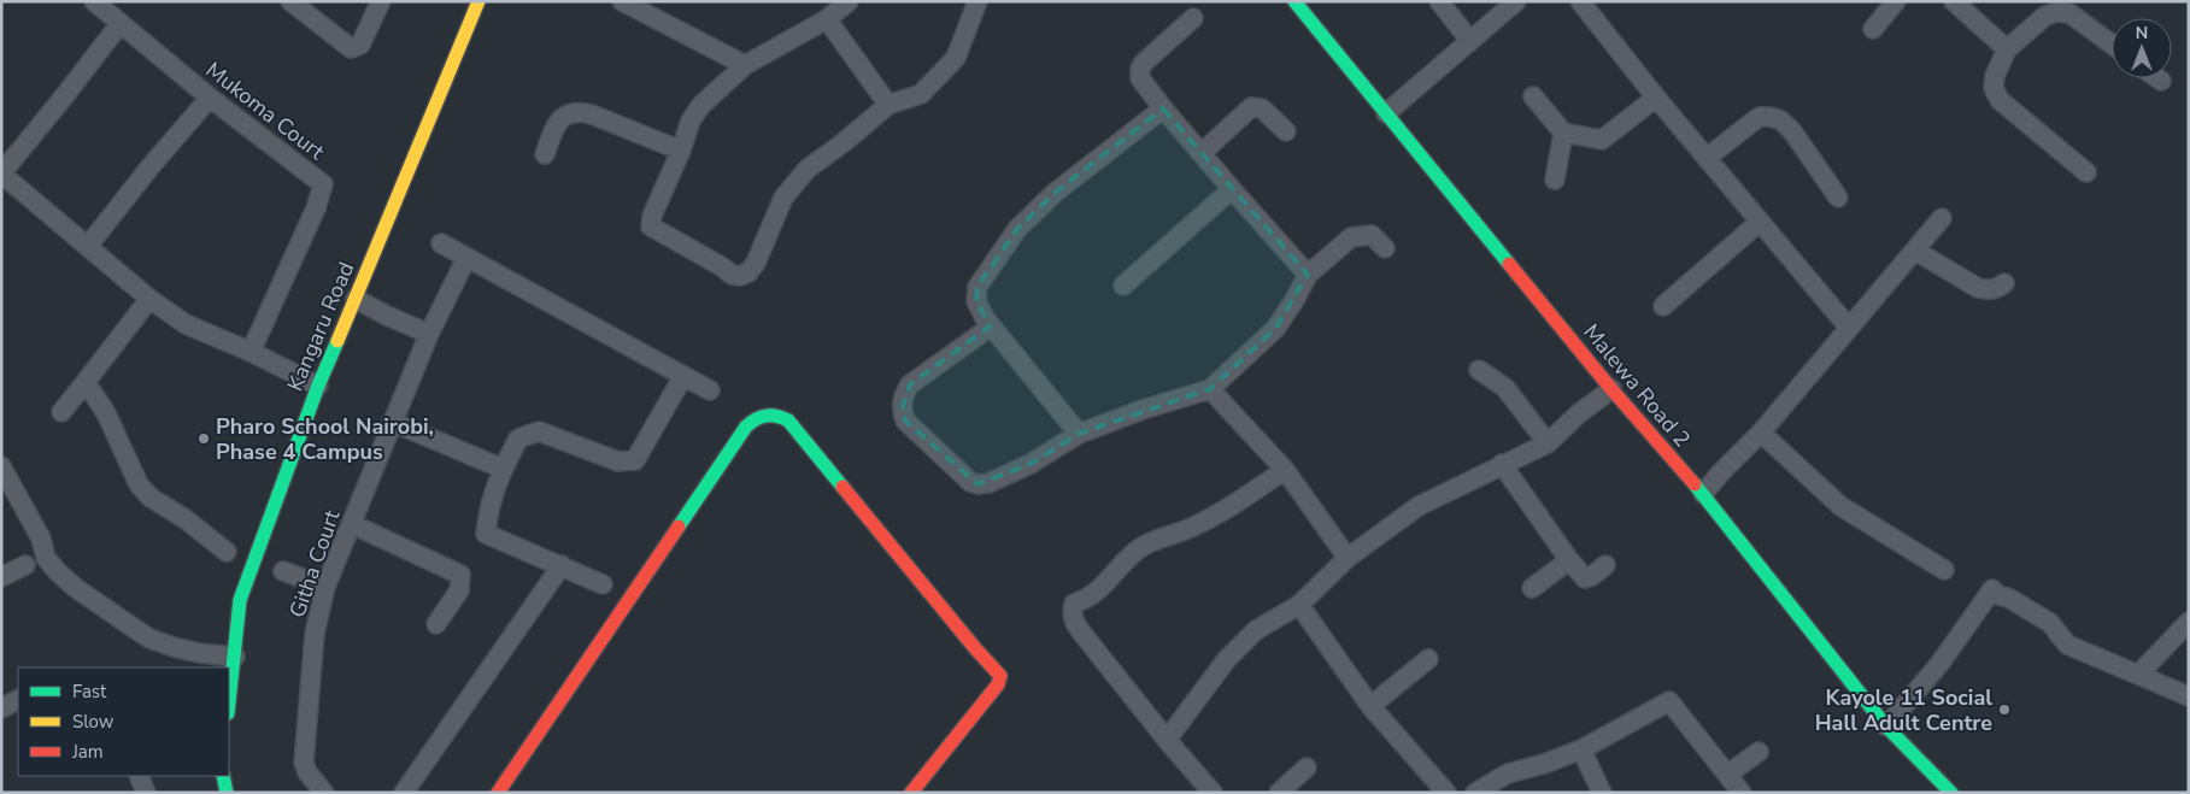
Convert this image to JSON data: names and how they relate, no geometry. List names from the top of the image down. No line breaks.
{"streets":{"street":["Mukoma Court","Kangaru Road","Malewa Road 2","Githa Court"]},"places":["Pharo School Nairobi, Phase 4 Campus","Kayole 11 Social Hall Adult Centre"],"legend":["Fast","Slow","Jam"],"north":"top"}
